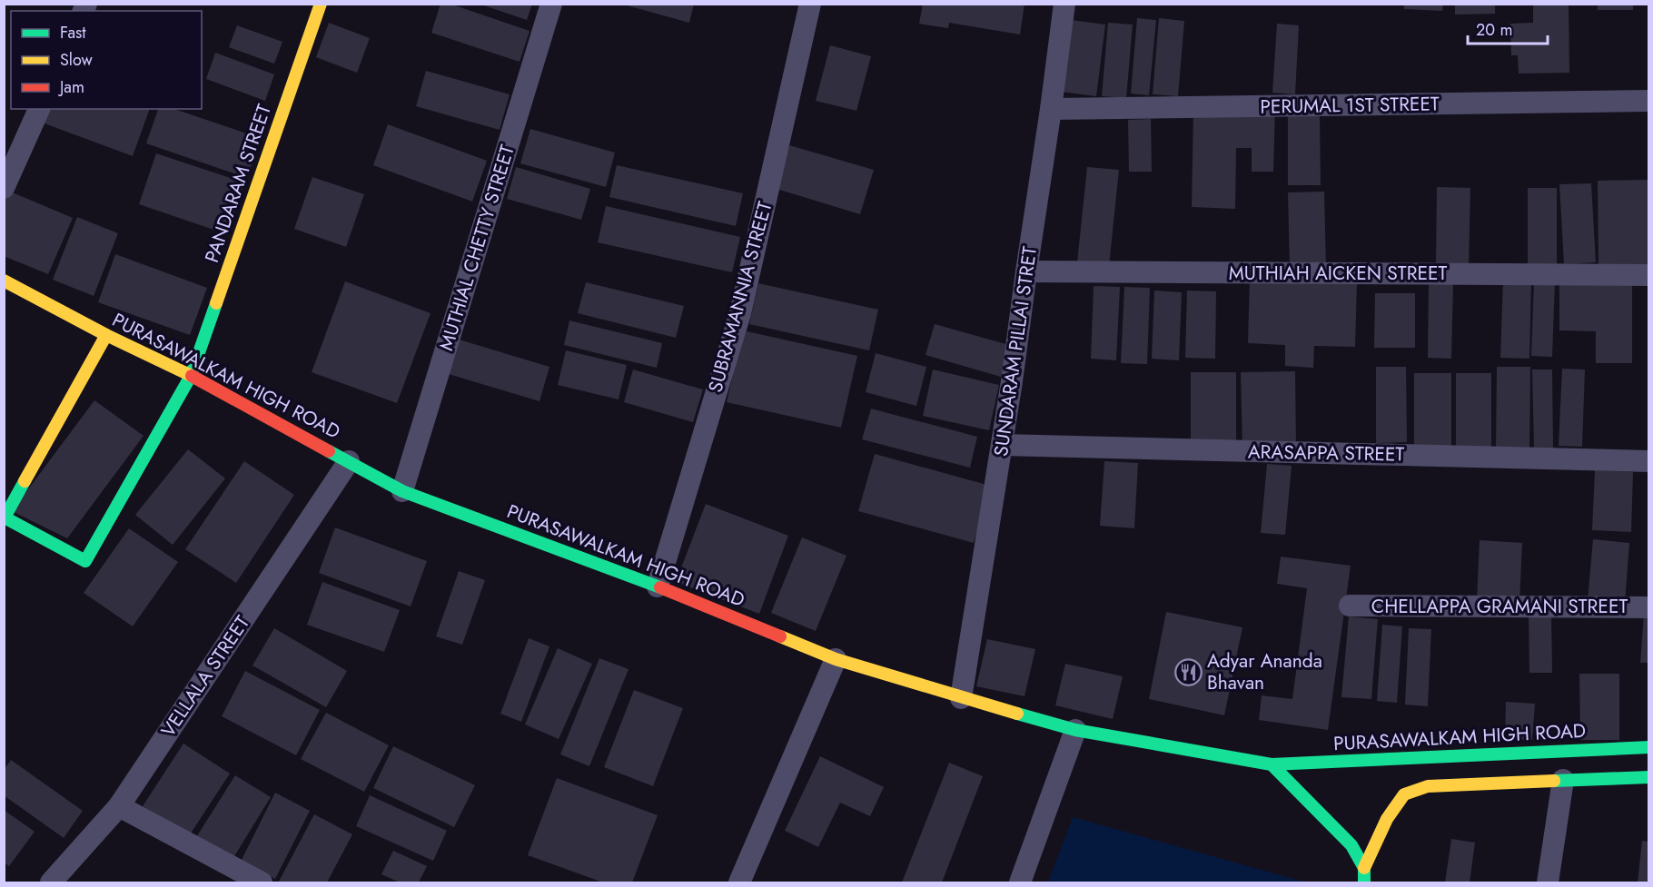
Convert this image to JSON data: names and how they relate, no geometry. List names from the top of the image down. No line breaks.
{"streets":{"main road":["PANDARAM STREET","PURASAWALKAM HIGH ROAD"],"street":["PERUMAL 1ST STREET","MUTHIAL CHETTY STREET","MUTHIAH AICKEN STREET","SUBRAMANNIA STREET","SUNDARAM PILLAI STRET","ARASAPPA STREET","CHELLAPPA GRAMANI STREET","VELLALA STREET"]},"crossings":[["PERUMAL 1ST STREET","SUNDARAM PILLAI STRET"],["PANDARAM STREET","PURASAWALKAM HIGH ROAD"],["MUTHIAL CHETTY STREET","PURASAWALKAM HIGH ROAD"],["MUTHIAH AICKEN STREET","SUNDARAM PILLAI STRET"],["SUBRAMANNIA STREET","PURASAWALKAM HIGH ROAD"],["SUNDARAM PILLAI STRET","PURASAWALKAM HIGH ROAD"],["SUNDARAM PILLAI STRET","ARASAPPA STREET"],["PURASAWALKAM HIGH ROAD","VELLALA STREET"]],"places":{"restaurant":["Adyar Ananda Bhavan"]},"legend":["Fast","Slow","Jam"],"scale_bar":"20 m"}
